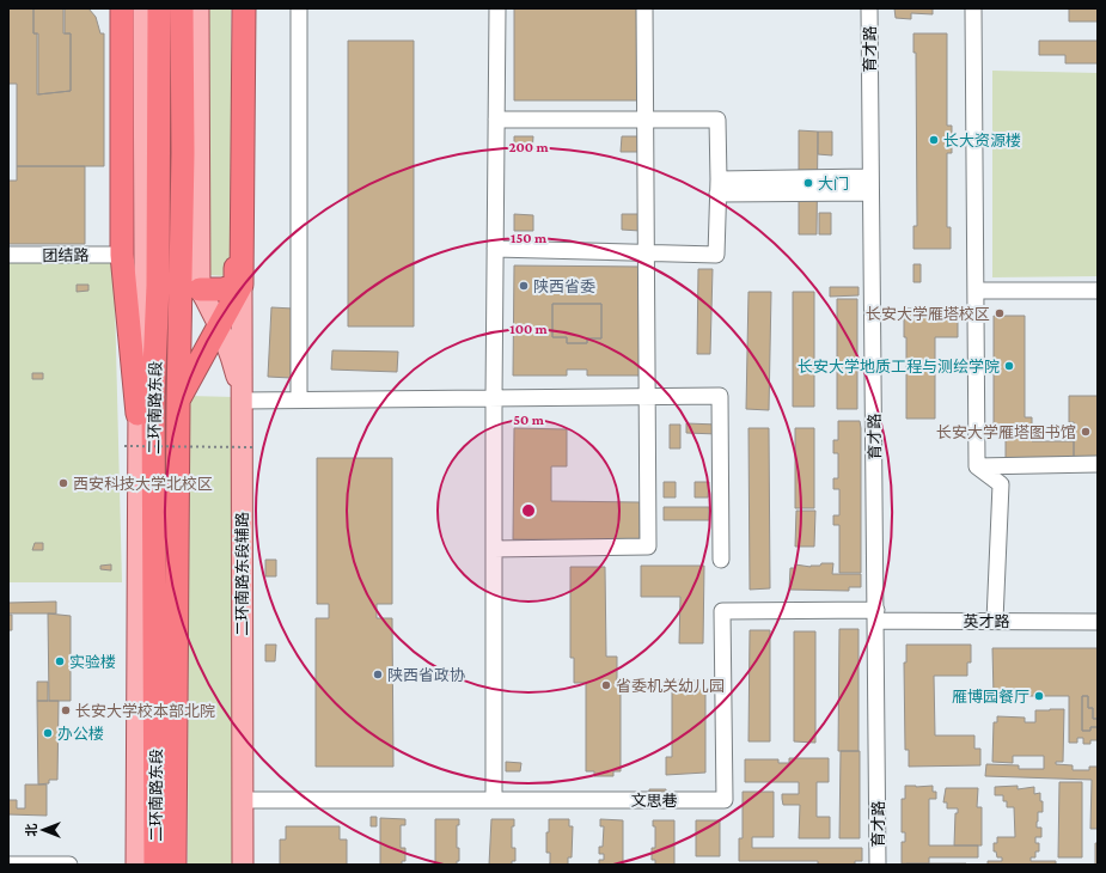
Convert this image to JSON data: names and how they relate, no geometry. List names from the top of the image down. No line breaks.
{"streets":{"highway":["二环南路东段"],"main road":["二环南路东段辅路"],"street":["育才路","团结路","英才路","文思巷"]},"crossings":[["育才路","英才路"],["育才路","文思巷"],["二环南路东段辅路","文思巷"],["英才路","文思巷"]],"places":["长大资源楼","大门","陕西省委","长安大学雁塔校区","长安大学地质工程与测绘学院","长安大学雁塔图书馆","西安科技大学北校区","实验楼","陕西省政协","省委机关幼儿园","雁博园餐厅","长安大学校本部北院","办公楼"],"north":"left","rings":["200 m","150 m","100 m","50 m"]}
